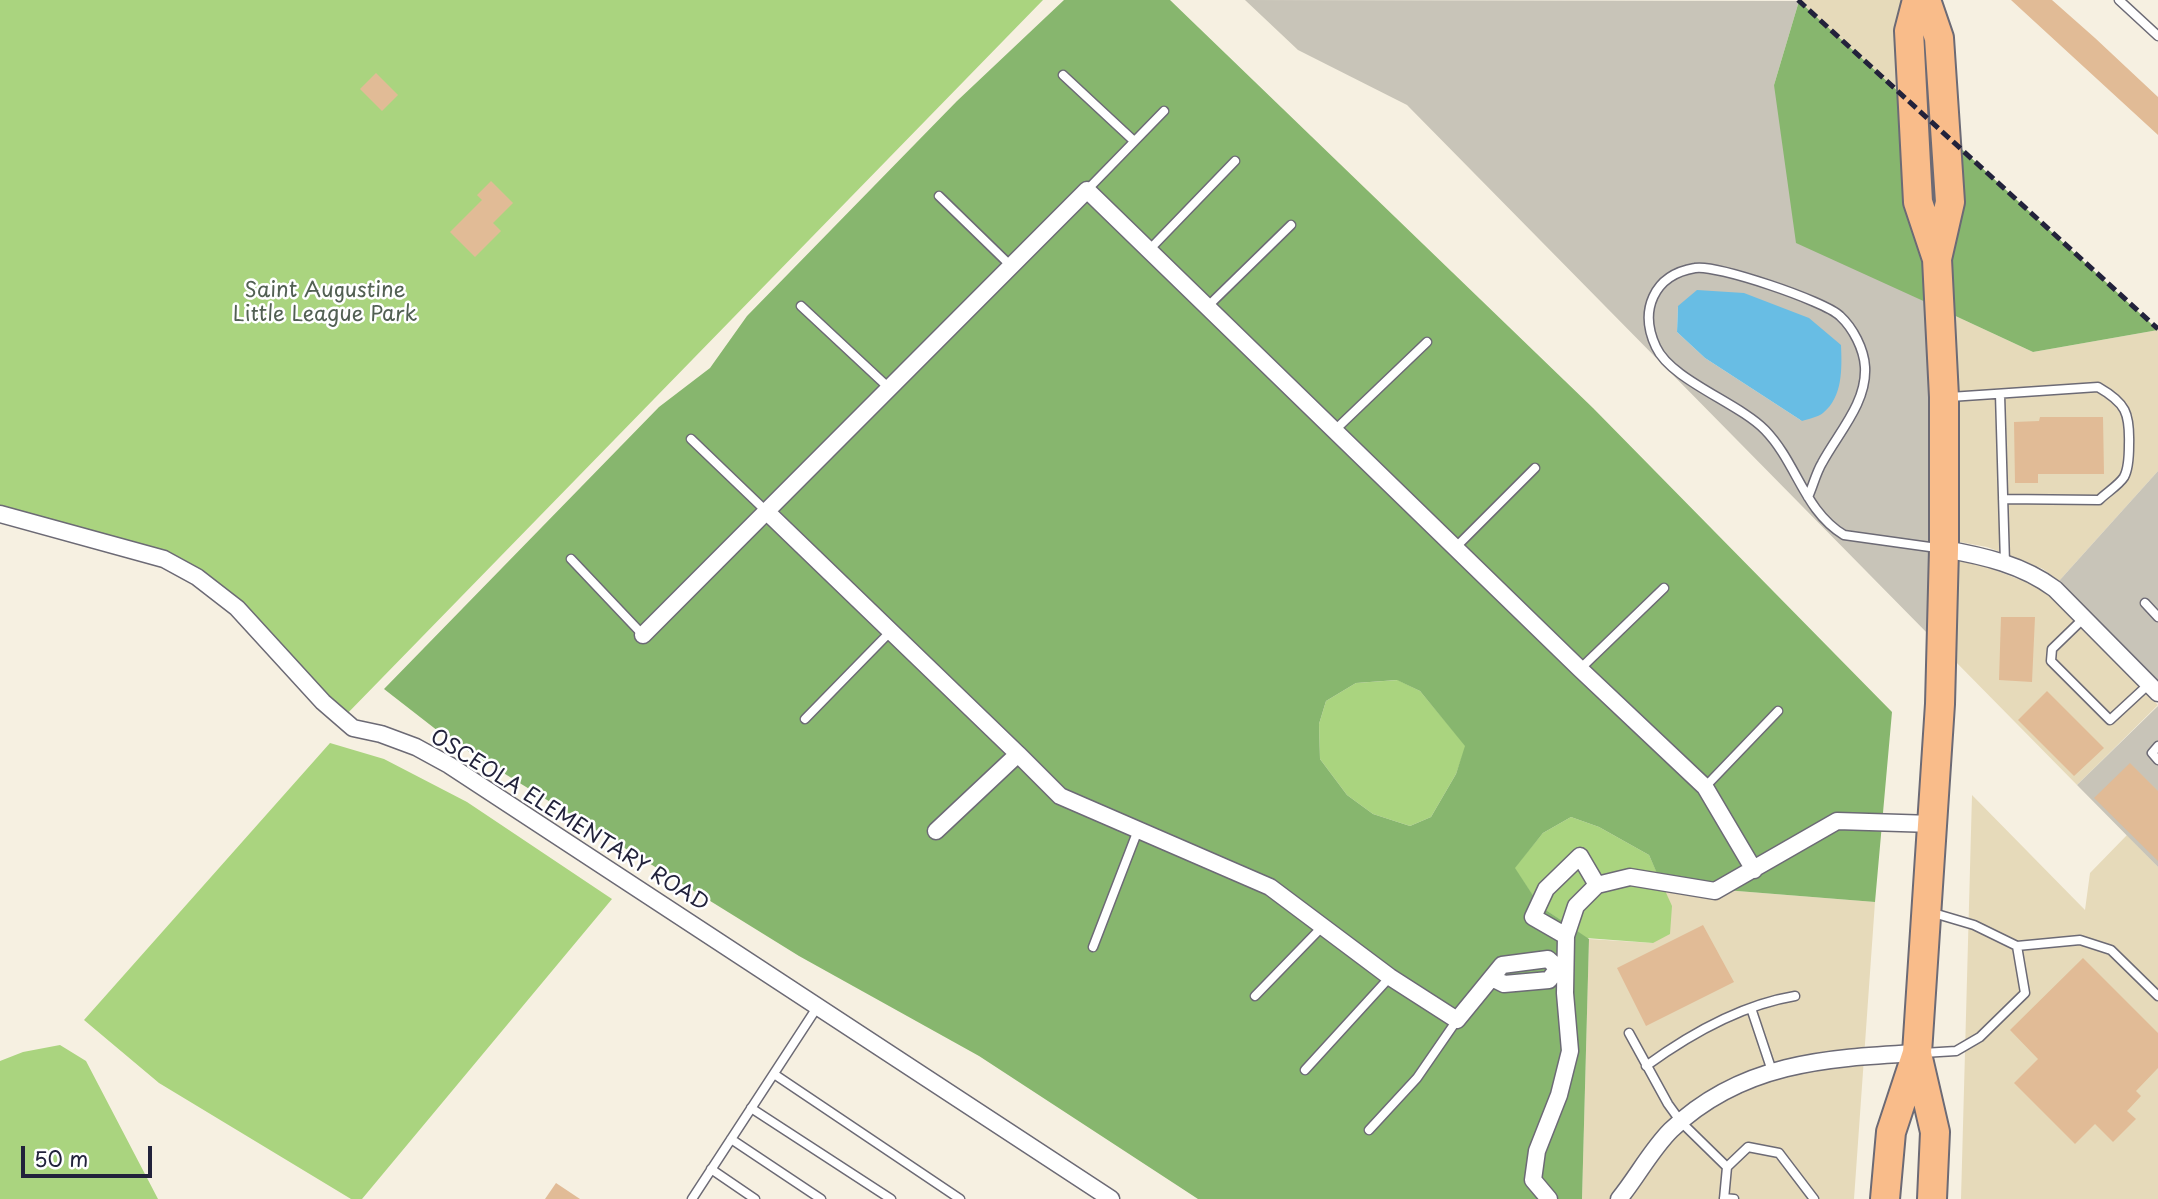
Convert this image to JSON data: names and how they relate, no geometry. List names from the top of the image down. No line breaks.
{"streets":{"street":["OSCEOLA ELEMENTARY ROAD"]},"parks":["Saint Augustine Little League Park"],"scale_bar":"50 m"}
